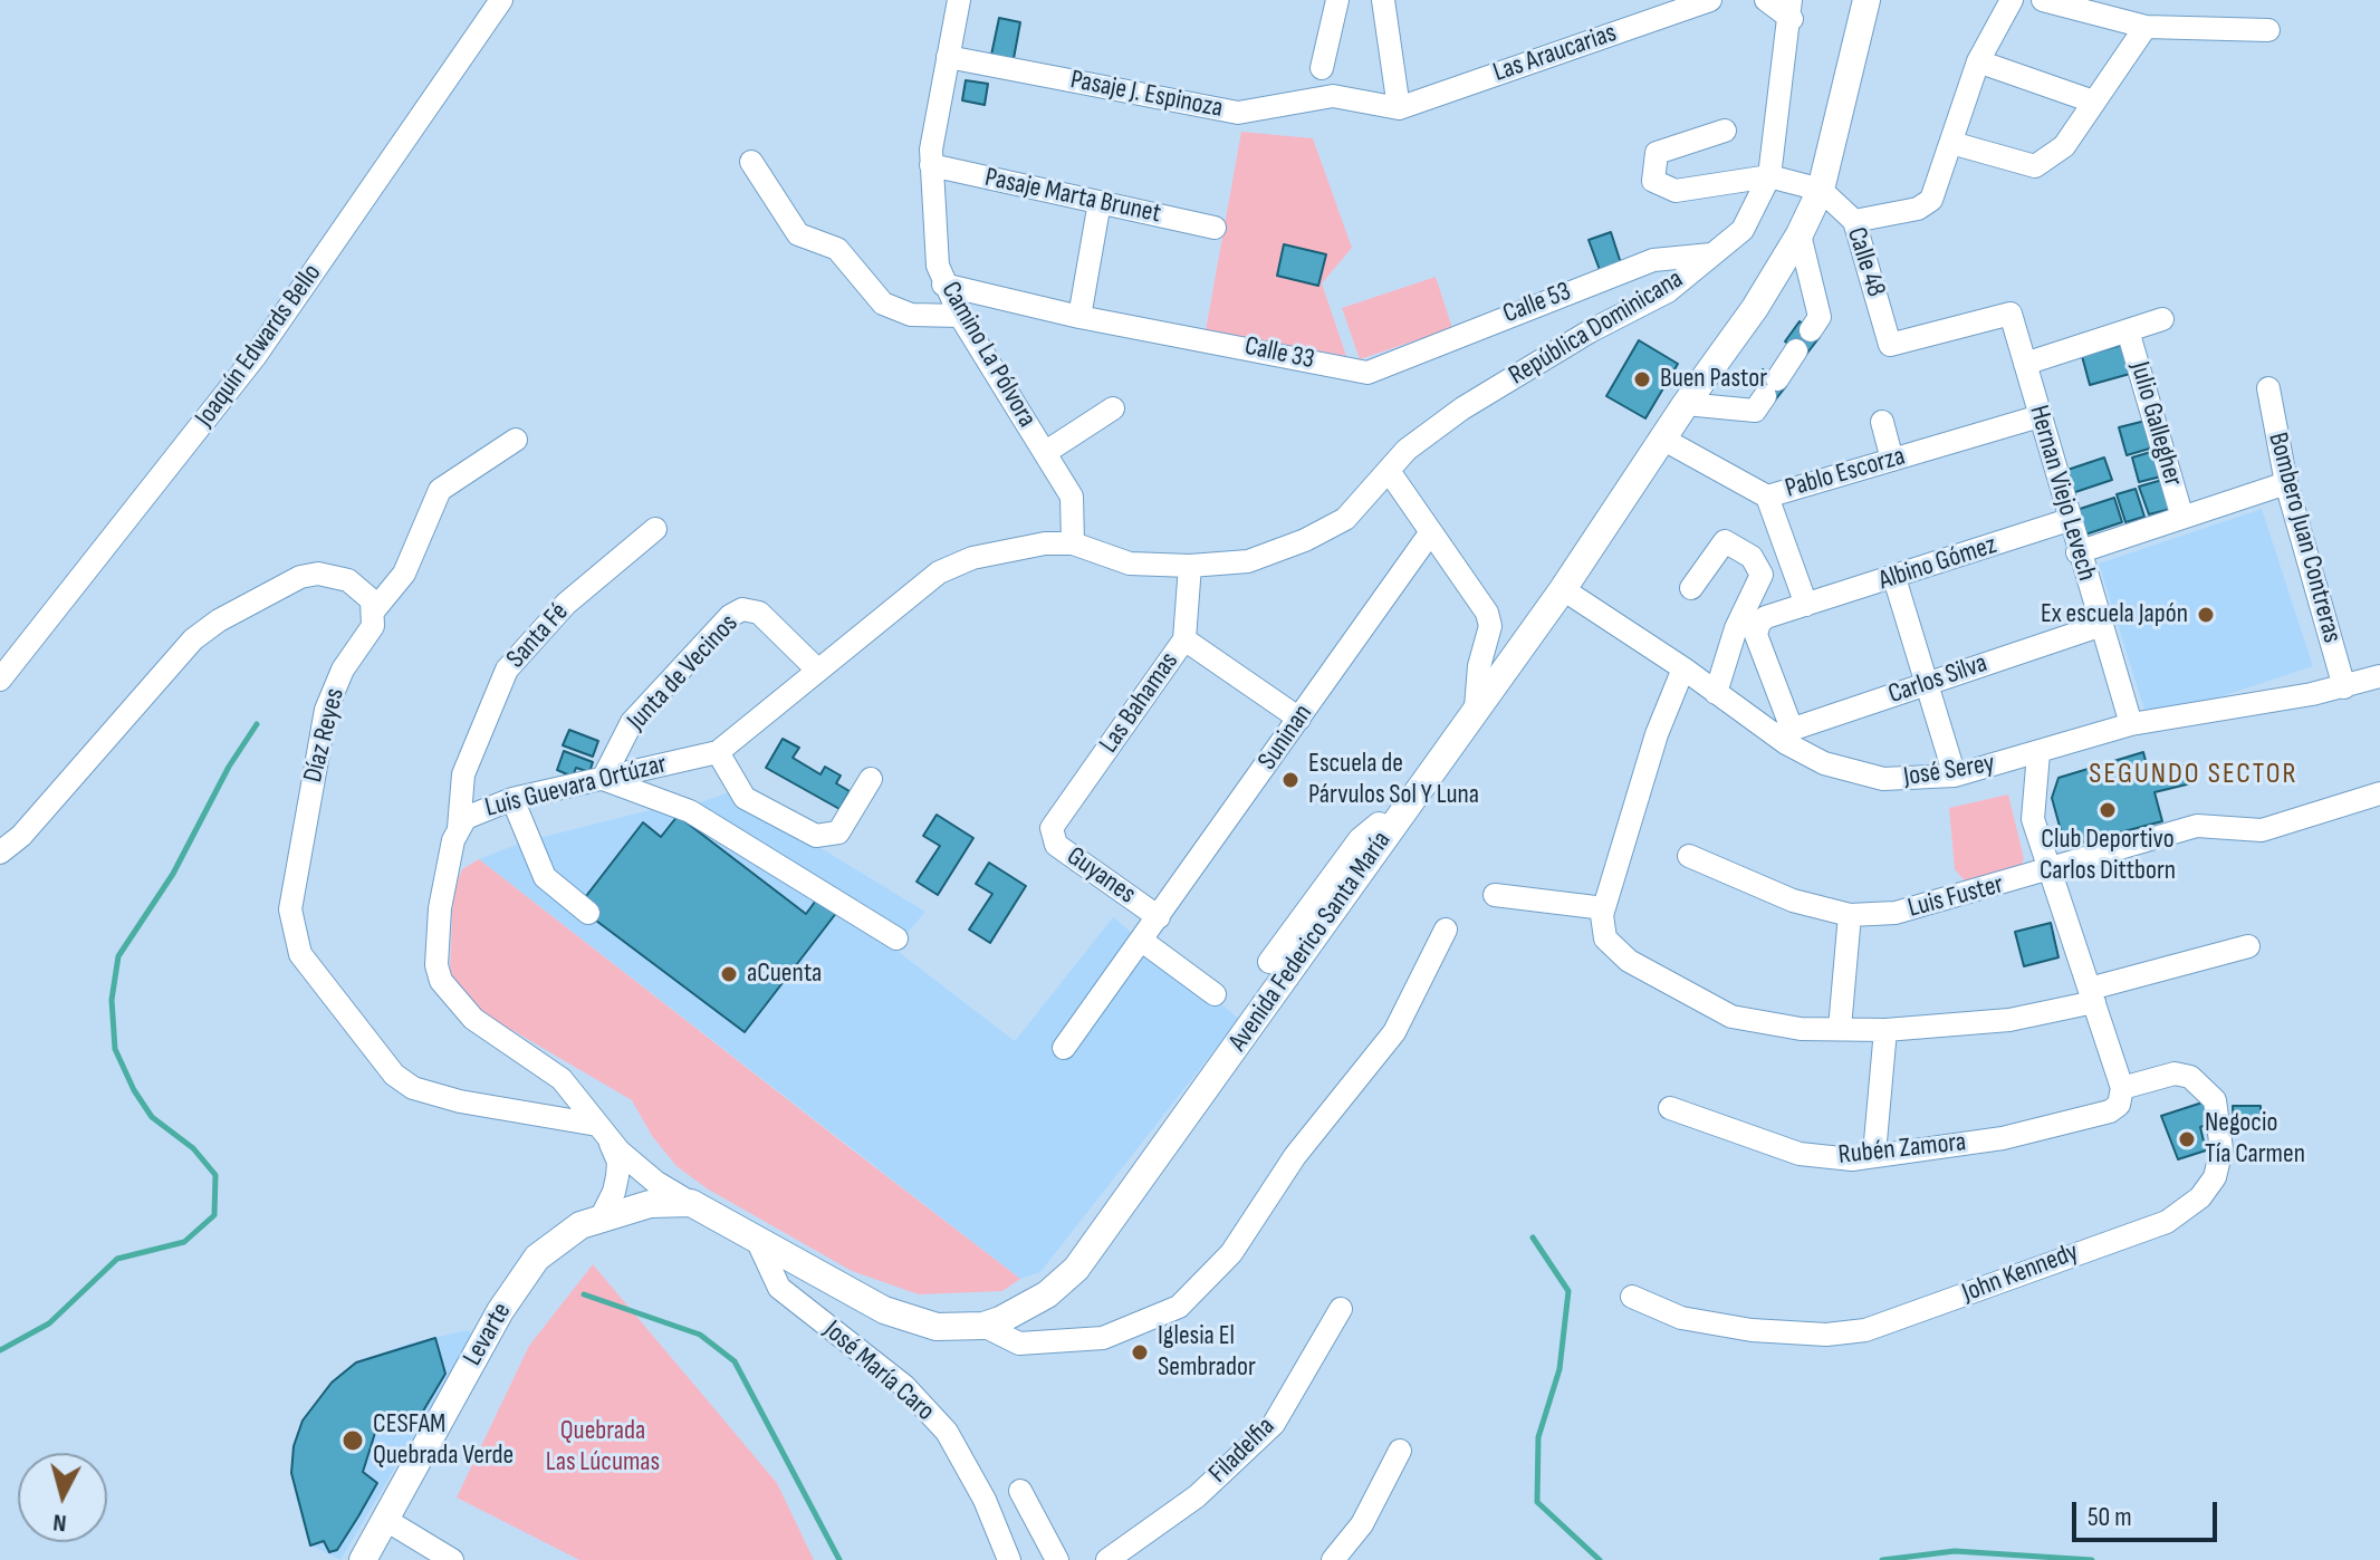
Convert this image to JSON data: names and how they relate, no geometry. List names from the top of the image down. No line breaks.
{"streets":{"main road":["Avenida Federico Santa María","Levarte"],"street":["Las Araucarias","Pasaje J. Espinoza","Pasaje Marta Brunet","Calle 48","Calle 53","República Dominicana","Joaquín Edwards Bello","Calle 33","Camino La Pólvora","Julio Gallegher","Pablo Escorza","Hernan Viejo Levech","Bombero Juan Contreras","Albino Gómez","Santa Fé","Junta de Vecinos","Carlos Silva","Las Bahamas","Díaz Reyes","Suninan","José Serey","Luis Guevara Ortúzar","Guyanes","Luis Fuster","Rubén Zamora","John Kennedy","José María Caro","Filadelfia"]},"crossings":[["Las Araucarias","Pasaje J. Espinoza"],["Pasaje J. Espinoza","Camino La Pólvora"],["Pasaje Marta Brunet","Camino La Pólvora"],["Calle 48","República Dominicana"],["Calle 48","Hernan Viejo Levech"],["Calle 48","Avenida Federico Santa María"],["Calle 53","República Dominicana"],["Calle 53","Calle 33"],["República Dominicana","Camino La Pólvora"],["República Dominicana","Las Bahamas"],["República Dominicana","Luis Guevara Ortúzar"],["Calle 33","Camino La Pólvora"],["Camino La Pólvora","Luis Guevara Ortúzar"],["Pablo Escorza","Hernan Viejo Levech"],["Pablo Escorza","Avenida Federico Santa María"],["Hernan Viejo Levech","Albino Gómez"],["Hernan Viejo Levech","Carlos Silva"],["Hernan Viejo Levech","José Serey"],["Bombero Juan Contreras","José Serey"],["Albino Gómez","Carlos Silva"],["Albino Gómez","José Serey"],["Santa Fé","Luis Guevara Ortúzar"],["Junta de Vecinos","Luis Guevara Ortúzar"],["Carlos Silva","José Serey"],["Las Bahamas","Guyanes"],["Díaz Reyes","Luis Guevara Ortúzar"],["Suninan","Guyanes"],["José Serey","Avenida Federico Santa María"],["Luis Guevara Ortúzar","Avenida Federico Santa María"],["Luis Guevara Ortúzar","Levarte"],["Avenida Federico Santa María","Levarte"],["Avenida Federico Santa María","José María Caro"],["Rubén Zamora","John Kennedy"]],"districts":["SEGUNDO SECTOR"],"parks":["Quebrada Las Lúcumas"],"places":["Buen Pastor","Ex escuela Japón","Escuela de Párvulos Sol Y Luna","Club Deportivo Carlos Dittborn","aCuenta","Negocio Tía Carmen","Iglesia El Sembrador","CESFAM Quebrada Verde"],"scale_bar":"50 m","north":"bottom"}
